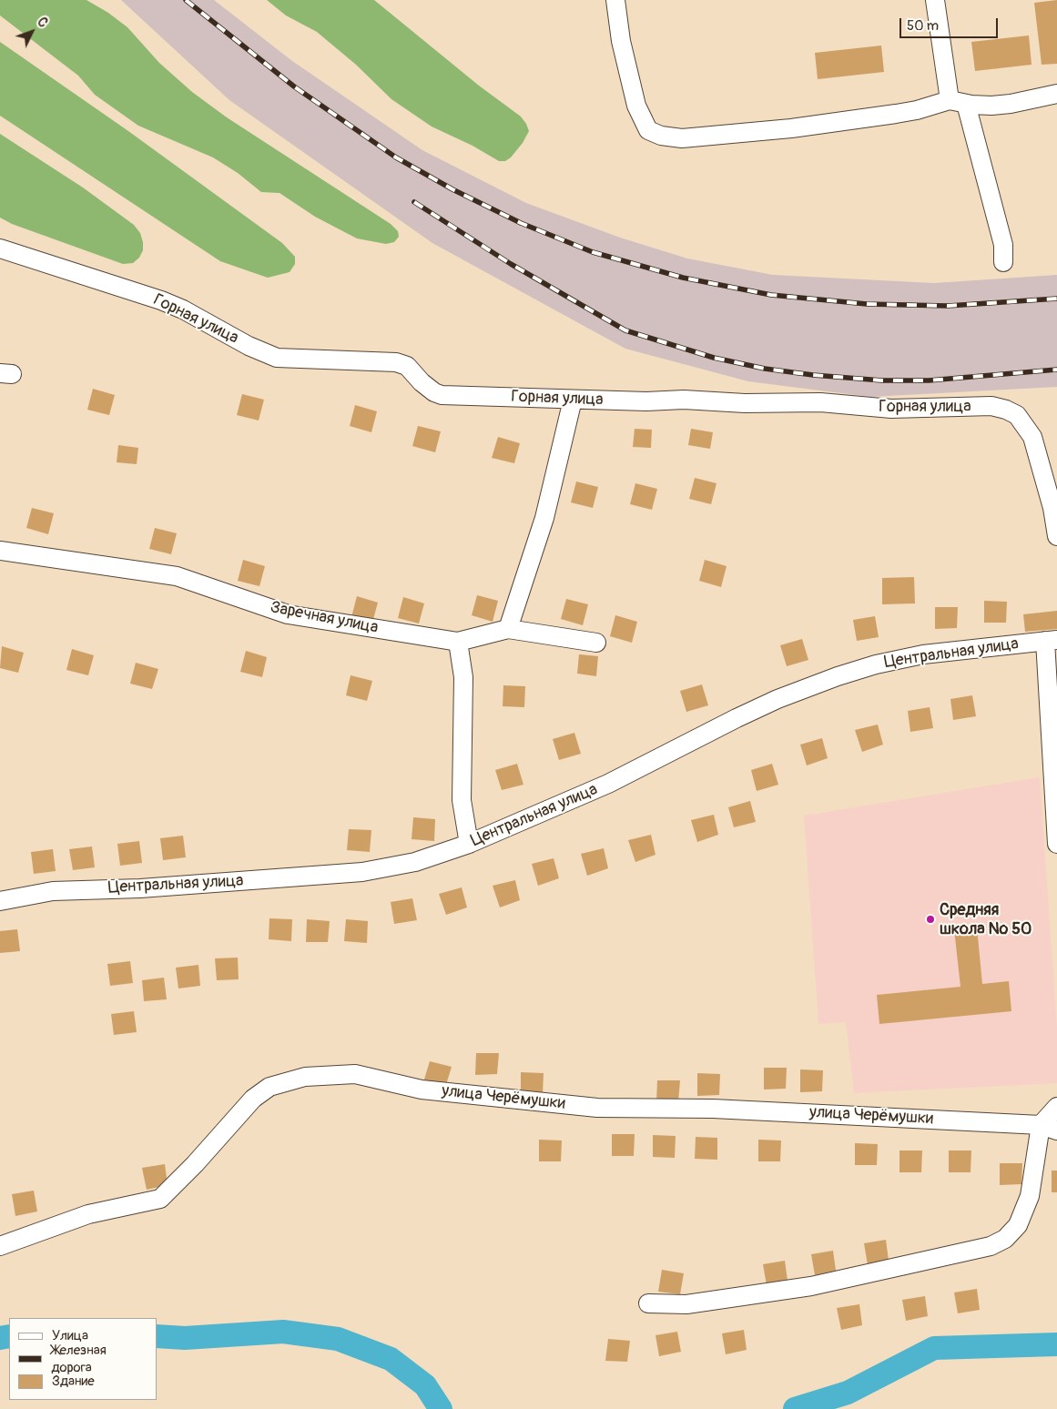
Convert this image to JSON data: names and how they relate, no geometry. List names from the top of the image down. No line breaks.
{"streets":{"street":["Горная улица","Заречная улица","Центральная улица","улица Черёмушки"]},"places":["Средняя школа № 50"],"legend":["Улица","Железная дорога","Здание"],"scale_bar":"50 m","north":"top right"}
